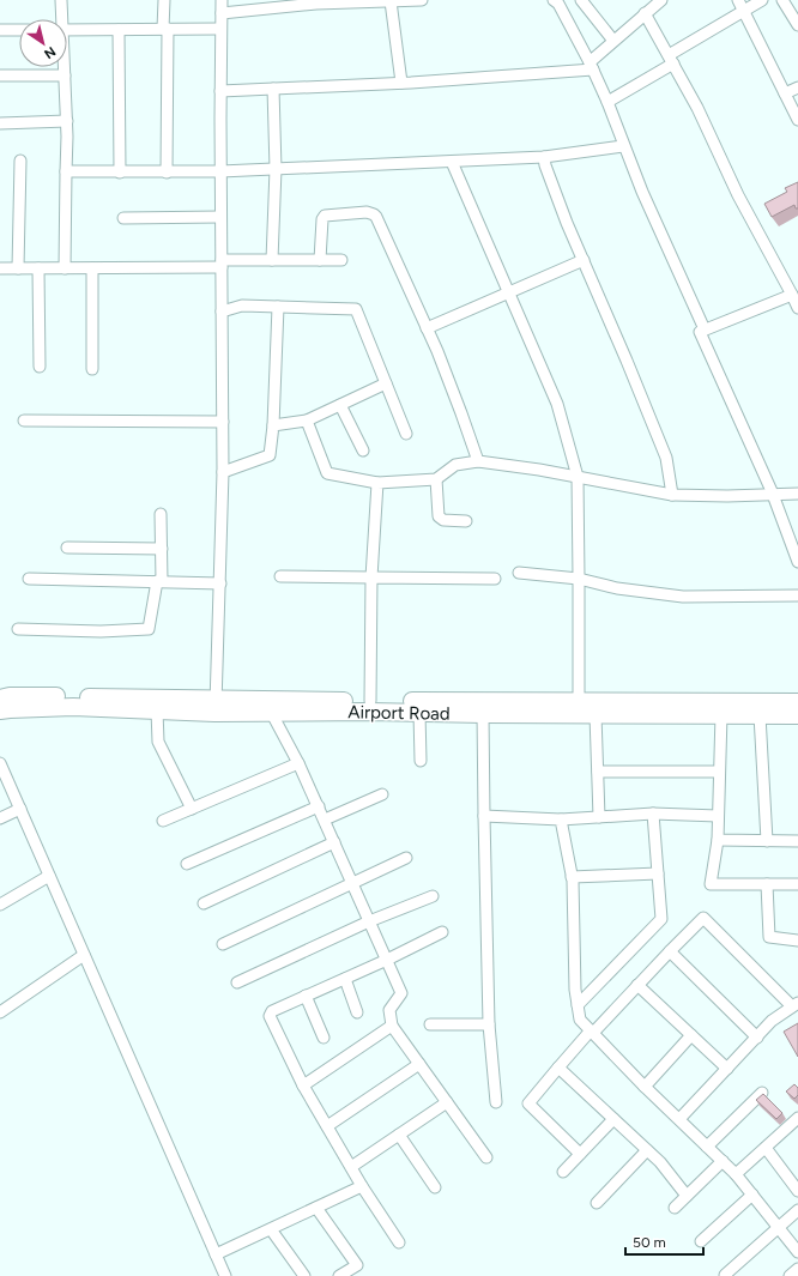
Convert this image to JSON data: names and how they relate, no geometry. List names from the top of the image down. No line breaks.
{"streets":{"highway":["Airport Road"]},"scale_bar":"50 m","north":"bottom right"}
